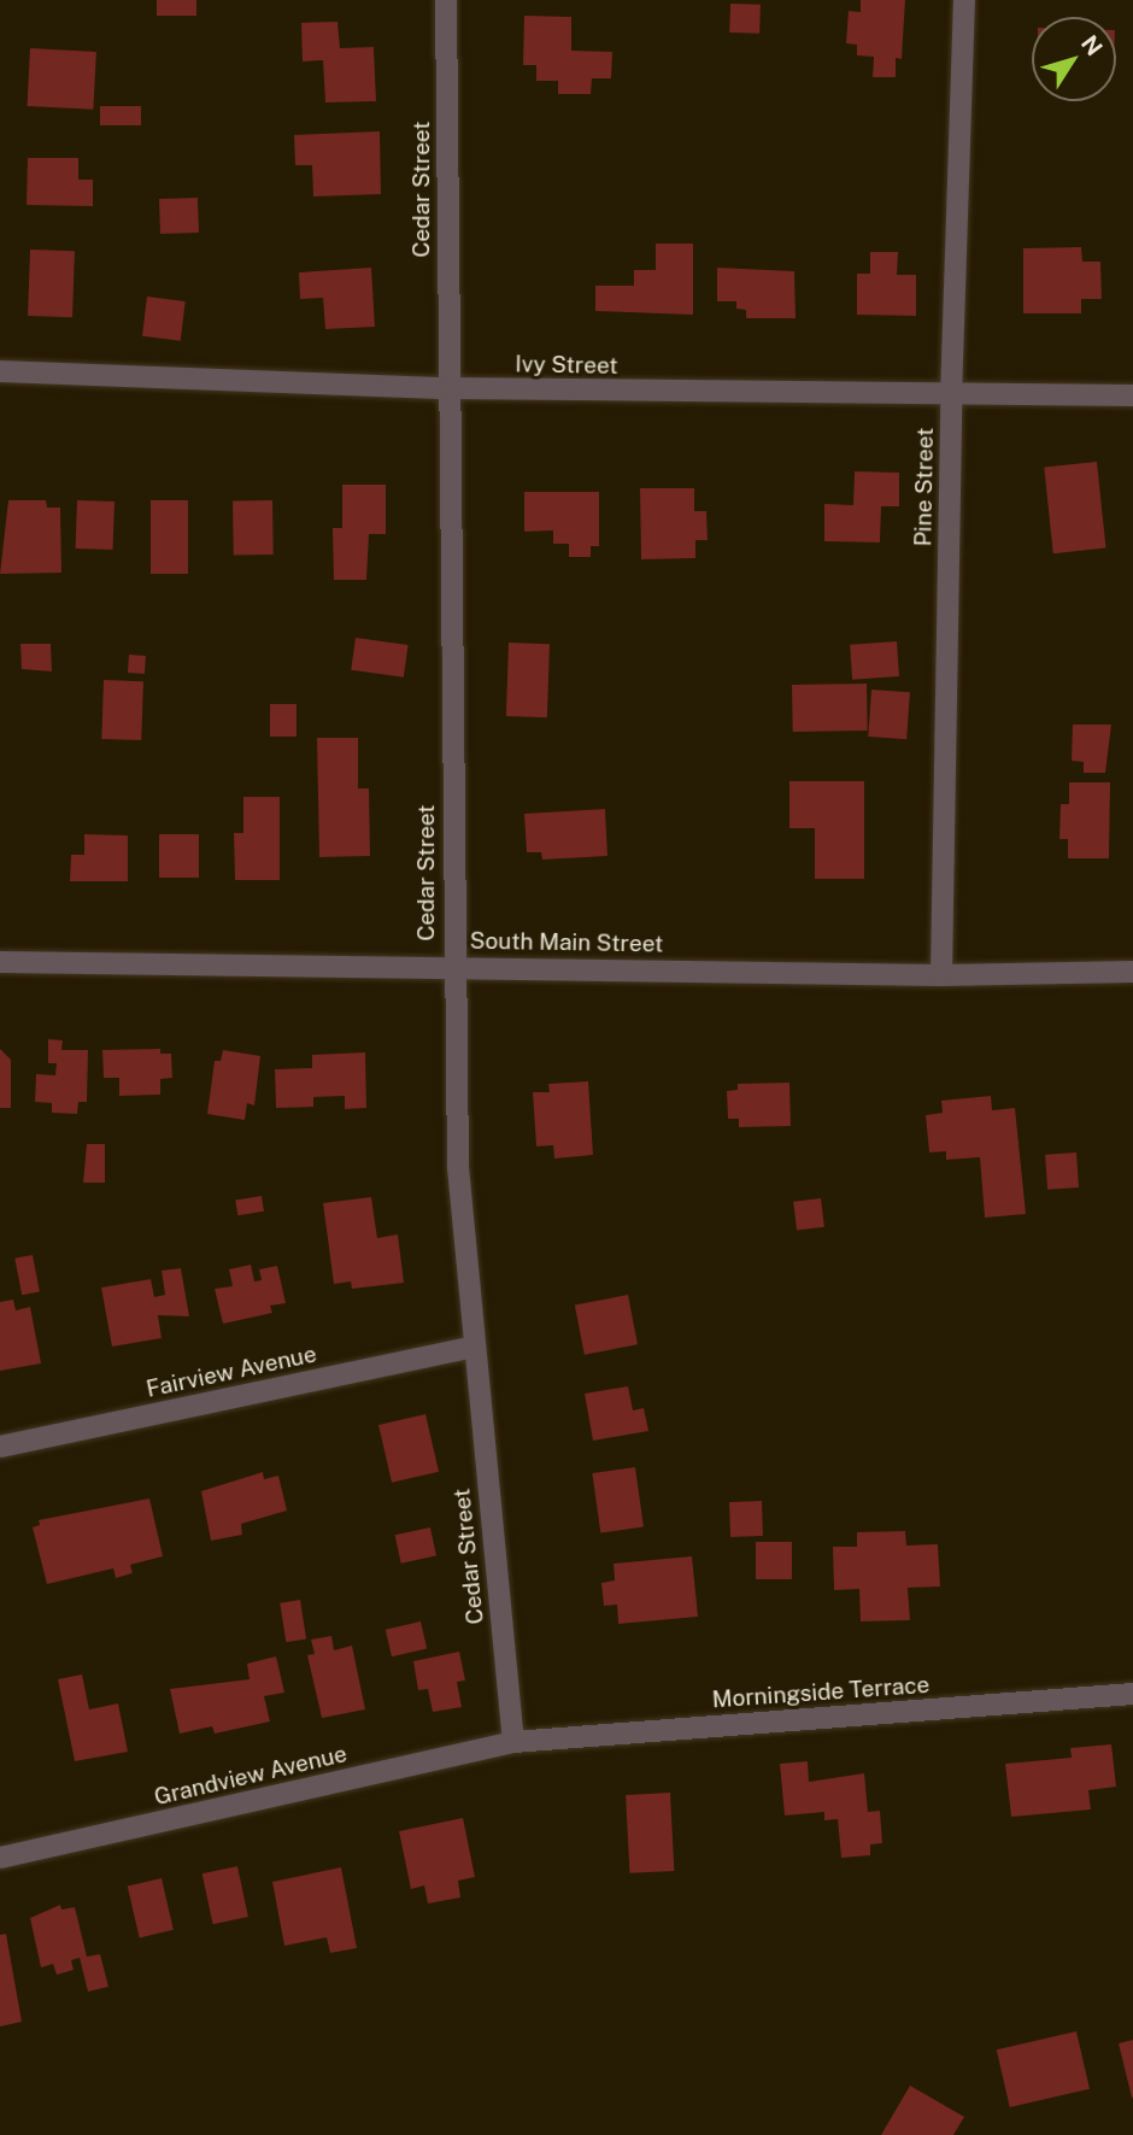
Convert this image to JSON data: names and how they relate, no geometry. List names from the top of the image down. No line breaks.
{"streets":{"street":["Cedar Street","Ivy Street","Pine Street","South Main Street","Fairview Avenue","Morningside Terrace","Grandview Avenue"]},"crossings":[["Cedar Street","Ivy Street"],["Cedar Street","South Main Street"],["Cedar Street","Fairview Avenue"],["Cedar Street","Morningside Terrace"],["Cedar Street","Grandview Avenue"],["Ivy Street","Pine Street"],["Pine Street","South Main Street"],["Morningside Terrace","Grandview Avenue"]],"north":"top right"}
